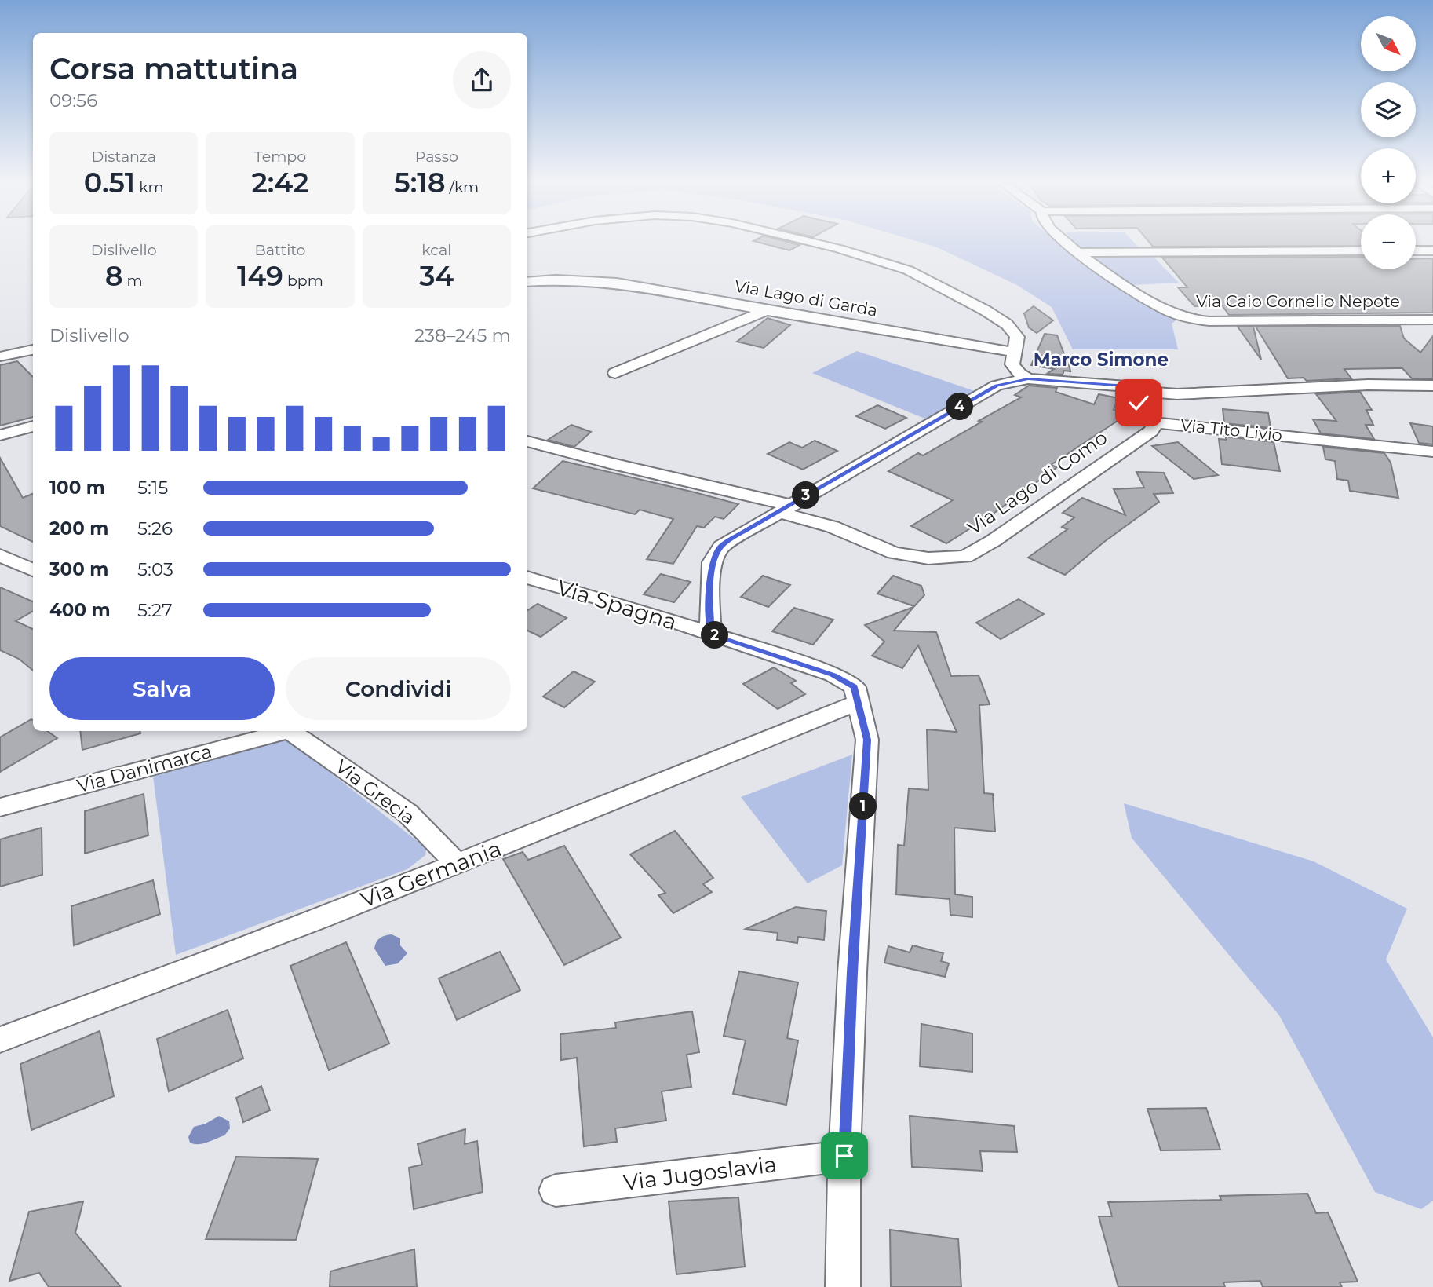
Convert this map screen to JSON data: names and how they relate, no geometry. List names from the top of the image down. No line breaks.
{"streets":{"street":["Via Lago di Garda","Via Caio Cornelio Nepote","Via Tito Livio","Via Lago di Como","Via Spagna","Via Danimarca","Via Grecia","Via Germania","Via Jugoslavia"]},"crossings":[["Via Tito Livio","Via Lago di Como"],["Via Spagna","Via Germania"],["Via Spagna","Via Jugoslavia"],["Via Grecia","Via Germania"]],"districts":["Marco Simone"],"north":"bottom right","page":{"map_buttons":["+","−"],"heading":["Corsa mattutina","09:56"],"stats":[["Distanza","0.51 km"],["Tempo","2:42"],["Passo","5:18 /km"],["Dislivello","8 m"],["Battito","149 bpm"],["kcal","34"]],"chart":["Dislivello","238–245 m"],"pins":["4","3","2","1"],"list":[{"name":"100 m","note":"5:15"},{"name":"200 m","note":"5:26"},{"name":"300 m","note":"5:03"},{"name":"400 m","note":"5:27"}],"buttons":["Salva","Condividi"]}}
